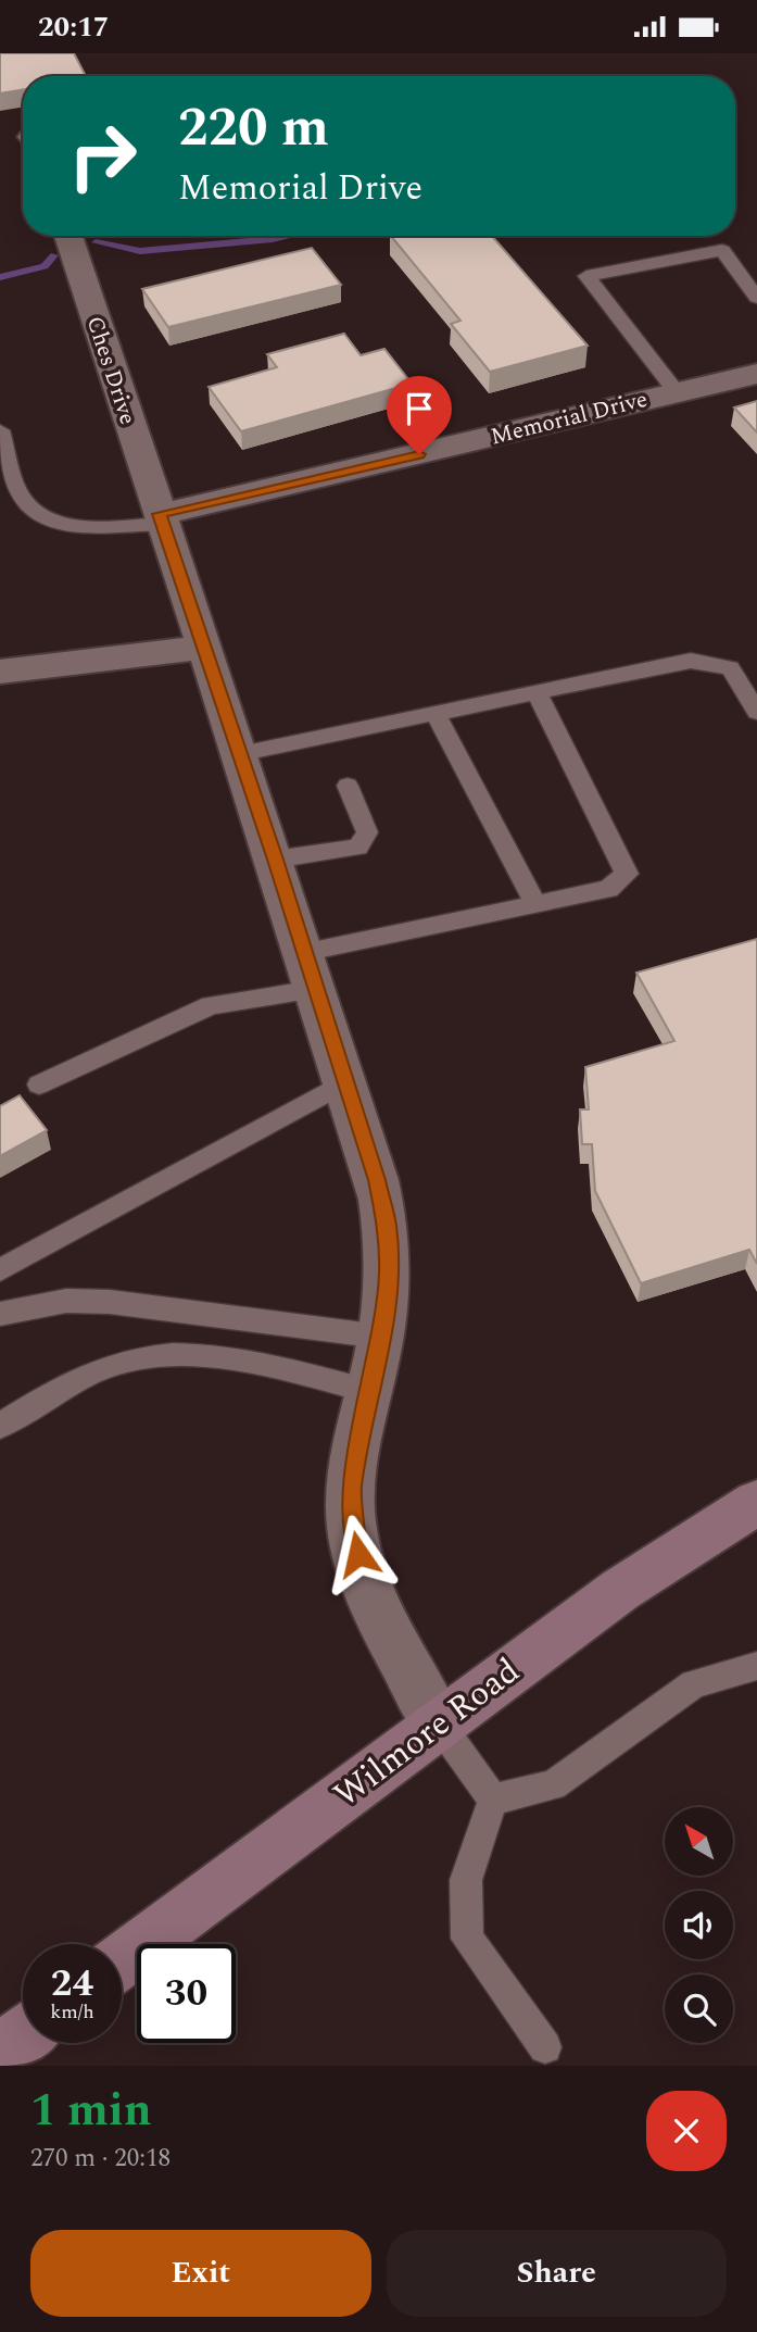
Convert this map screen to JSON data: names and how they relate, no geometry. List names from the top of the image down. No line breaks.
{"streets":{"main road":["Wilmore Road"],"street":["Ches Drive","Memorial Drive"]},"crossings":[["Ches Drive","Memorial Drive"],["Ches Drive","Wilmore Road"]],"north":"top left","page":{"status":"20:17","turn":["220 m","Memorial Drive"],"speed":"24 km/h","limit":"30","heading":["1 min","270 m · 20:18"],"buttons":["Exit","Share"]}}
